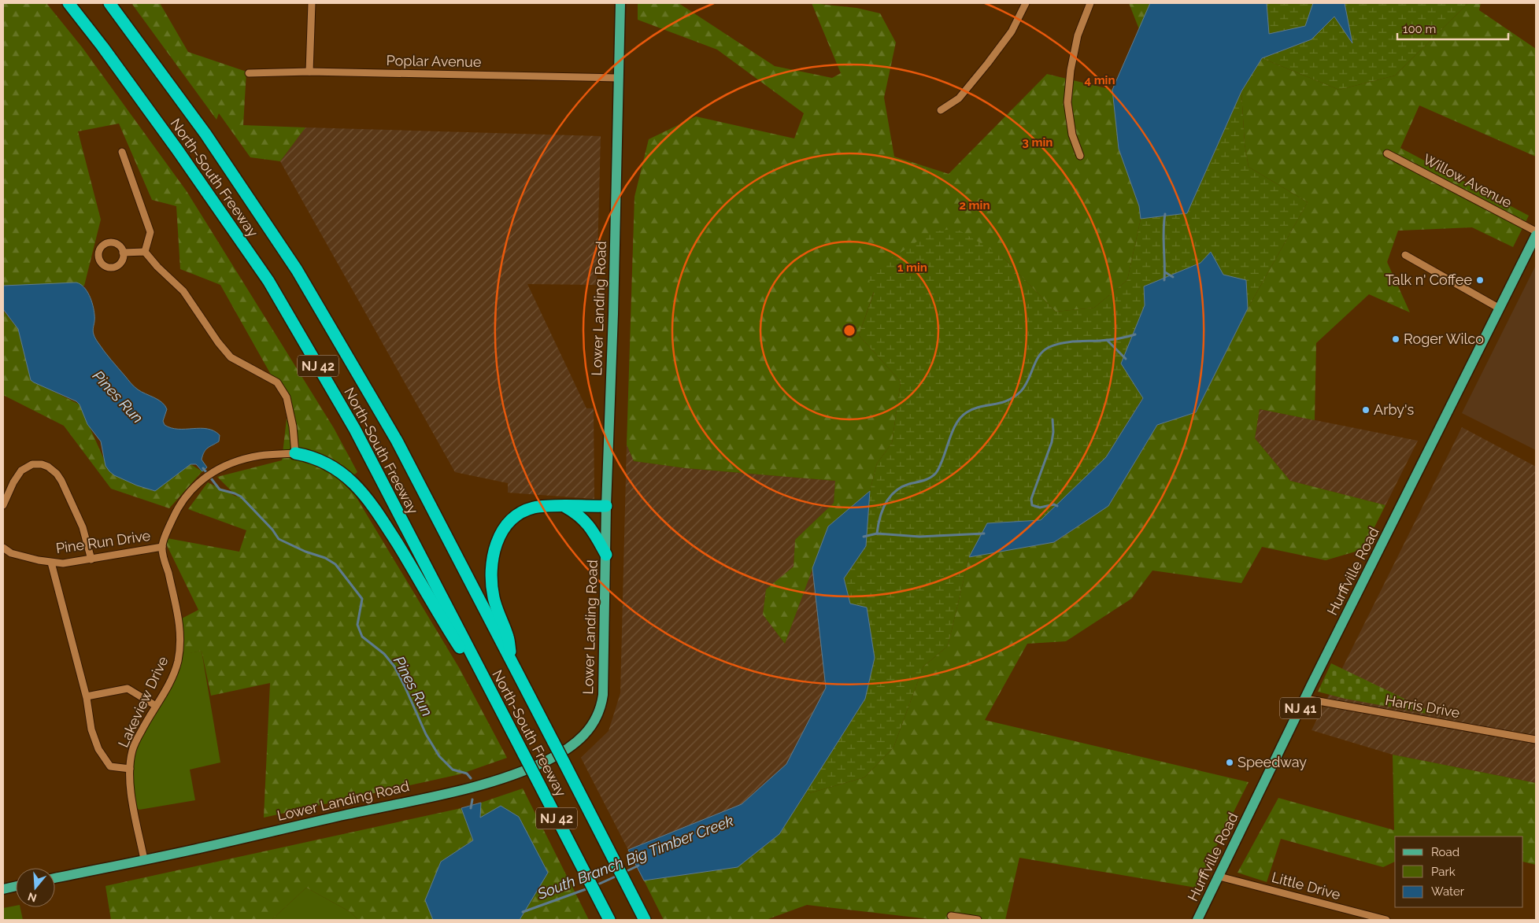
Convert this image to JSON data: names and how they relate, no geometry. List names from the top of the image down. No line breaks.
{"streets":{"highway":["North-South Freeway","NJ 42"],"main road":["Lower Landing Road","Hurffville Road","NJ 41"],"street":["Poplar Avenue","Willow Avenue","Pine Run Drive","Lakeview Drive","Harris Drive","Little Drive"]},"crossings":[["Poplar Avenue","Lower Landing Road"],["Lower Landing Road","Lakeview Drive"],["Pine Run Drive","Lakeview Drive"],["Hurffville Road","Harris Drive"],["Hurffville Road","Little Drive"]],"water":["Pines Run","South Branch Big Timber Creek"],"places":["Talk n' Coffee","Roger Wilco","Arby's","Speedway"],"legend":["Road","Park","Water"],"scale_bar":"100 m","north":"bottom","rings":["4 min","3 min","2 min","1 min"]}
